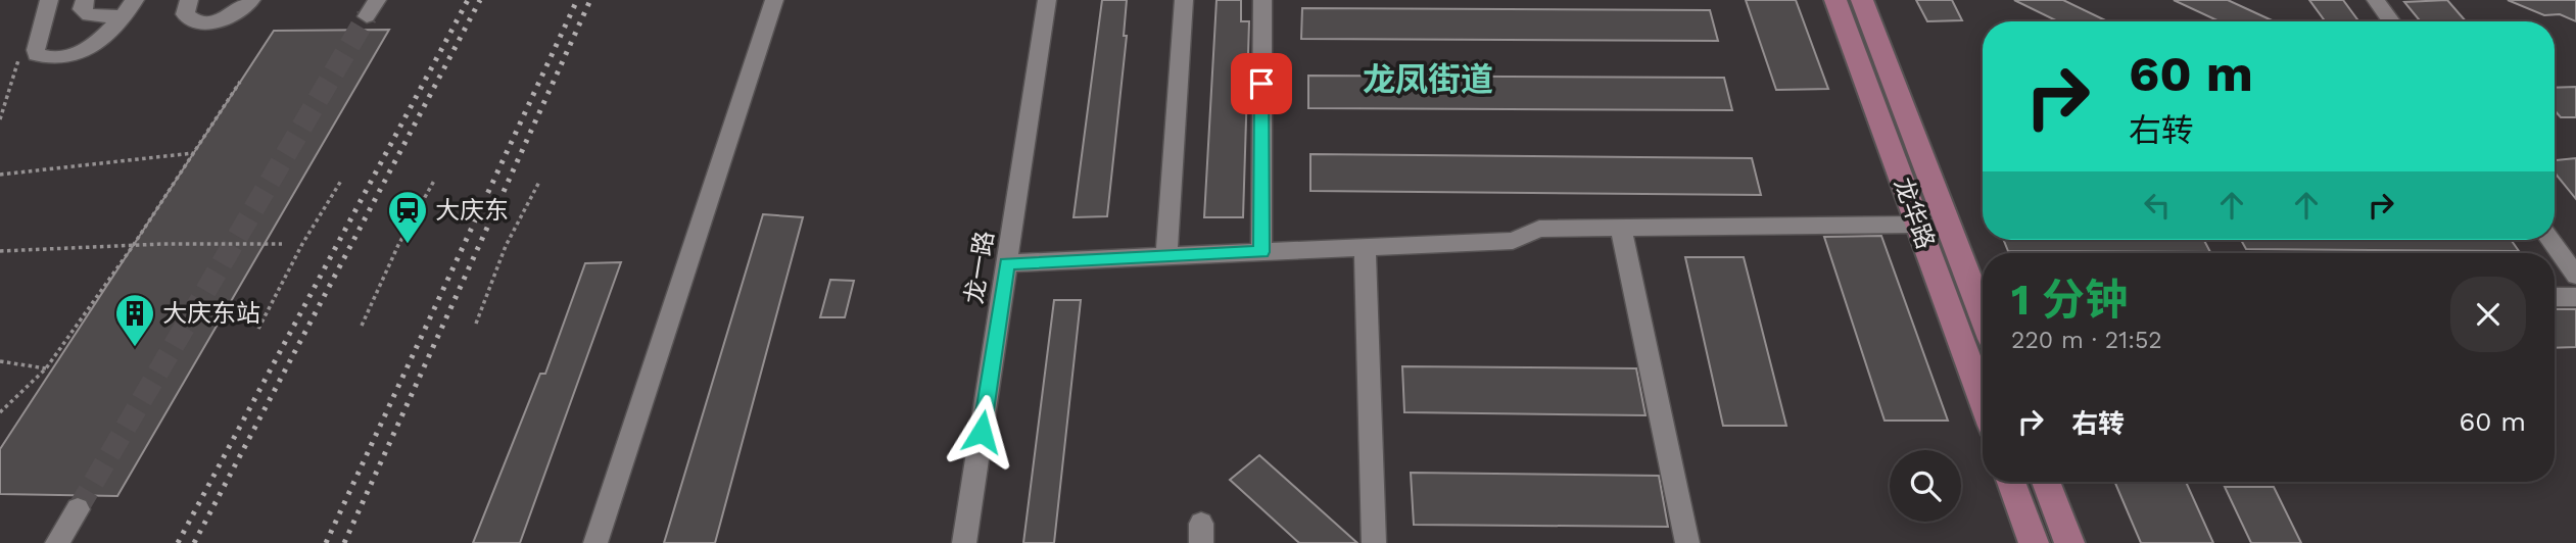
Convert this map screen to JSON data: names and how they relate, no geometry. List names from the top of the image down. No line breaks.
{"streets":{"main road":["龙华路"],"street":["龙一路"]},"districts":["龙凤街道"],"places":{"station":["大庆东"],"building":["大庆东站"]},"page":{"turn":["60 m","右转"],"heading":["1 分钟","220 m · 21:52"],"list":[{"name":"右转","value":"60 m"}]}}
